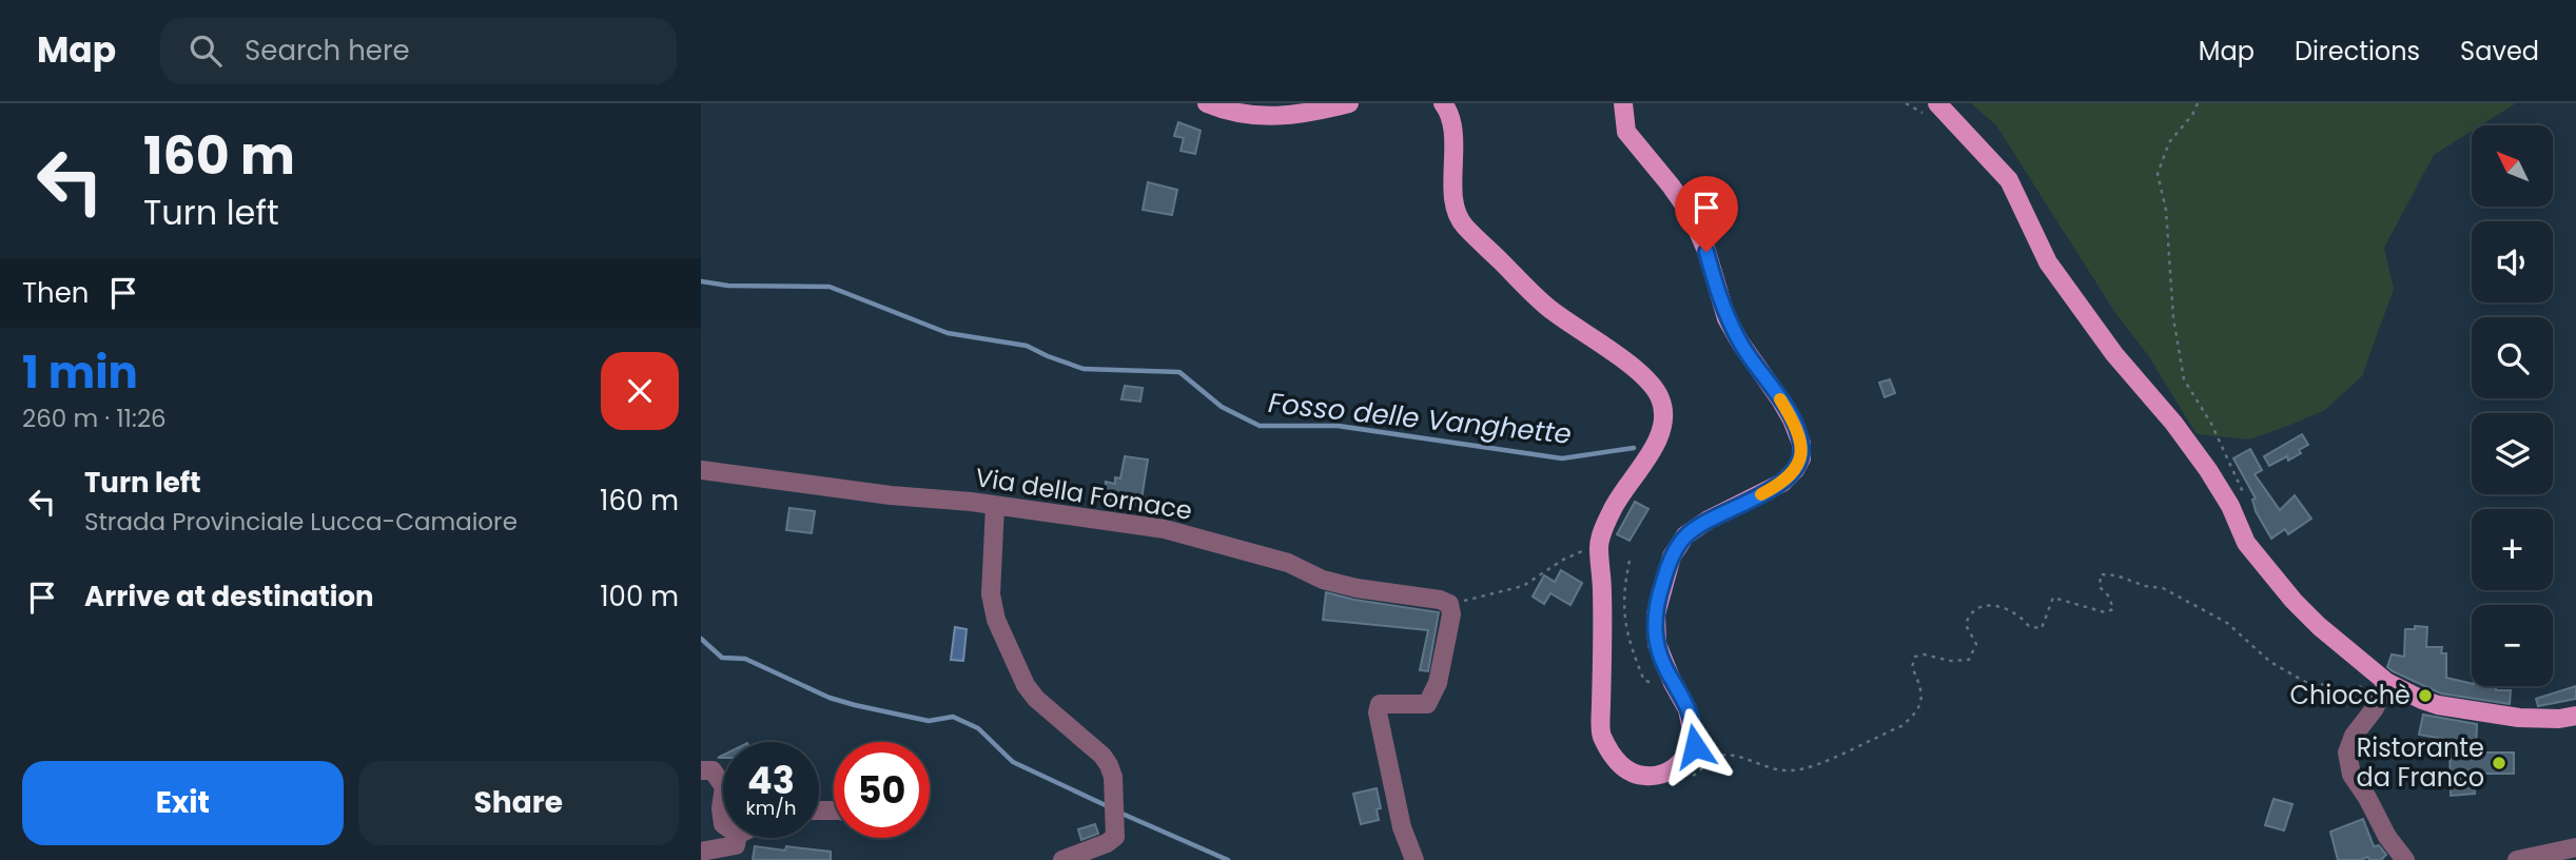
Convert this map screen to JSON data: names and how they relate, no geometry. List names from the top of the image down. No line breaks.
{"streets":{"street":["Via della Fornace"]},"water":["Fosso delle Vanghette"],"places":["Chiocchè","Ristorante da Franco"],"north":"top left","page":{"header":"Map","search":"Search here","nav":["Map","Directions","Saved"],"turn":["160 m","Turn left"],"map_buttons":["+","−"],"then":"Then","heading":["1 min","260 m · 11:26"],"list":[{"name":"Turn left","note":"Strada Provinciale Lucca-Camaiore","value":"160 m"},{"name":"Arrive at destination","value":"100 m"}],"speed":"43 km/h","limit":"50","buttons":["Exit","Share"]}}
